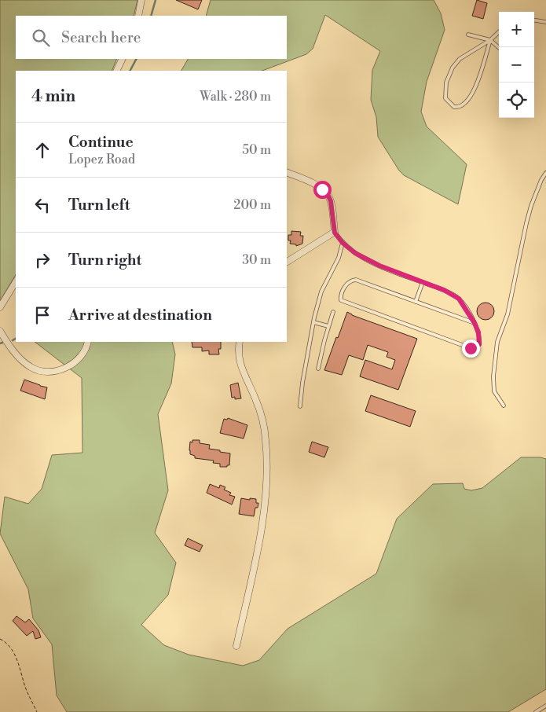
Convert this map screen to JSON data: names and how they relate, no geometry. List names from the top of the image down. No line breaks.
{"page":{"map_buttons":["+","−"],"search":"Search here","heading":["4 min","Walk · 280 m"],"list":[["Continue","Lopez Road","50 m"],["Turn left","200 m"],["Turn right","30 m"],"Arrive at destination"]}}
